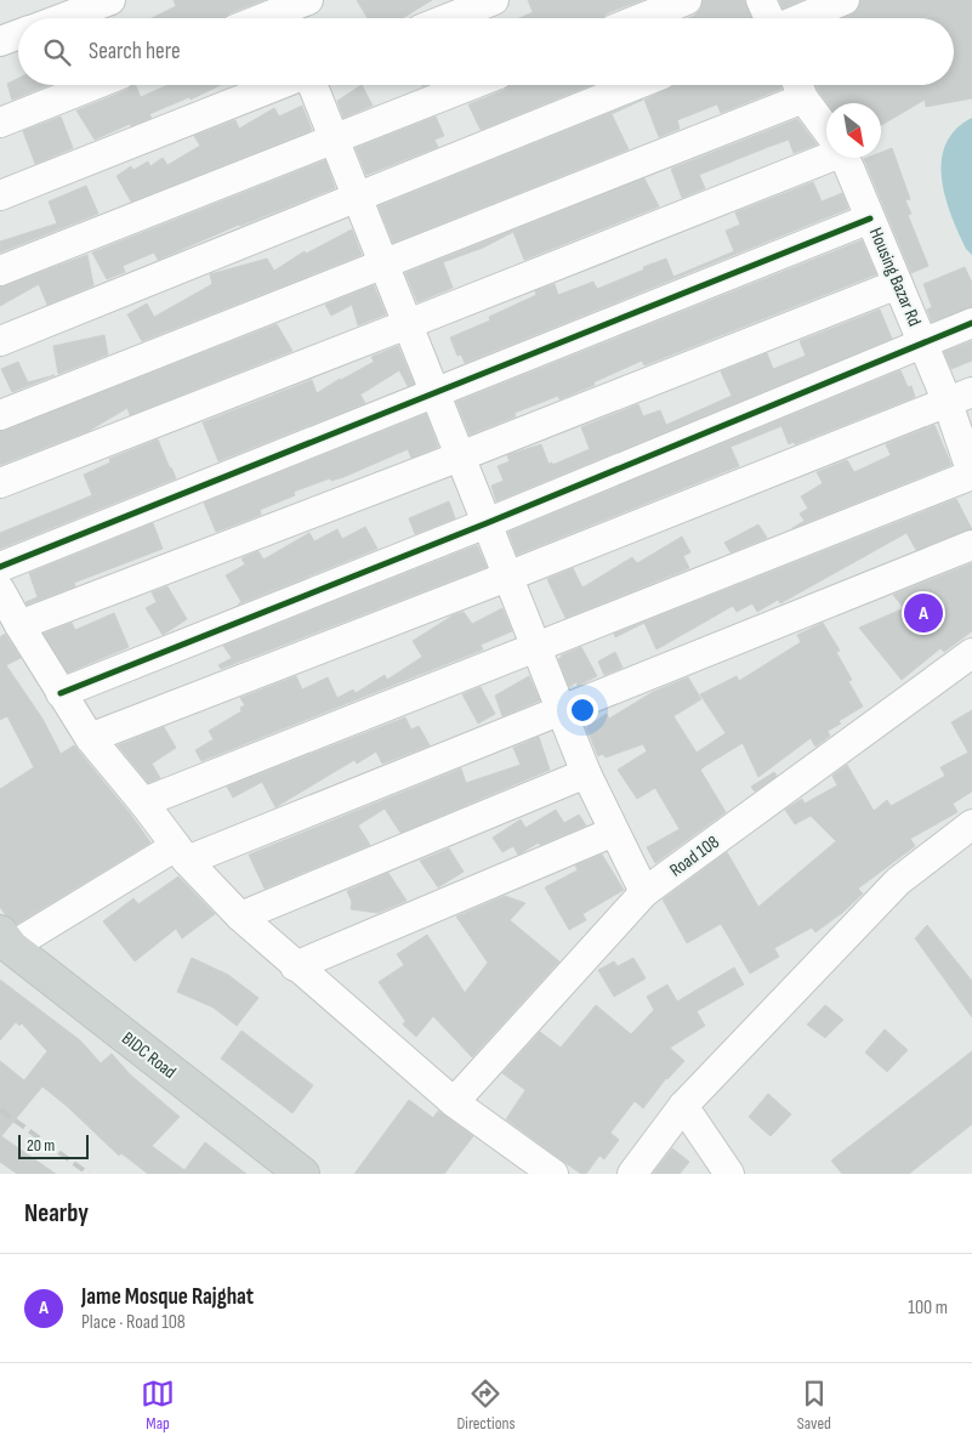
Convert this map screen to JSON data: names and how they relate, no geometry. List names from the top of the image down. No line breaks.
{"streets":{"main road":["BIDC Road"],"street":["Housing Bazar Rd","Road 108"]},"scale_bar":"20 m","north":"bottom right","page":{"search":"Search here","pins":"A","scale":"20 m","heading":"Nearby","list":[{"mark":"A","name":"Jame Mosque Rajghat","note":"Place · Road 108","value":"100 m"}],"nav":["Map","Directions","Saved"]}}
